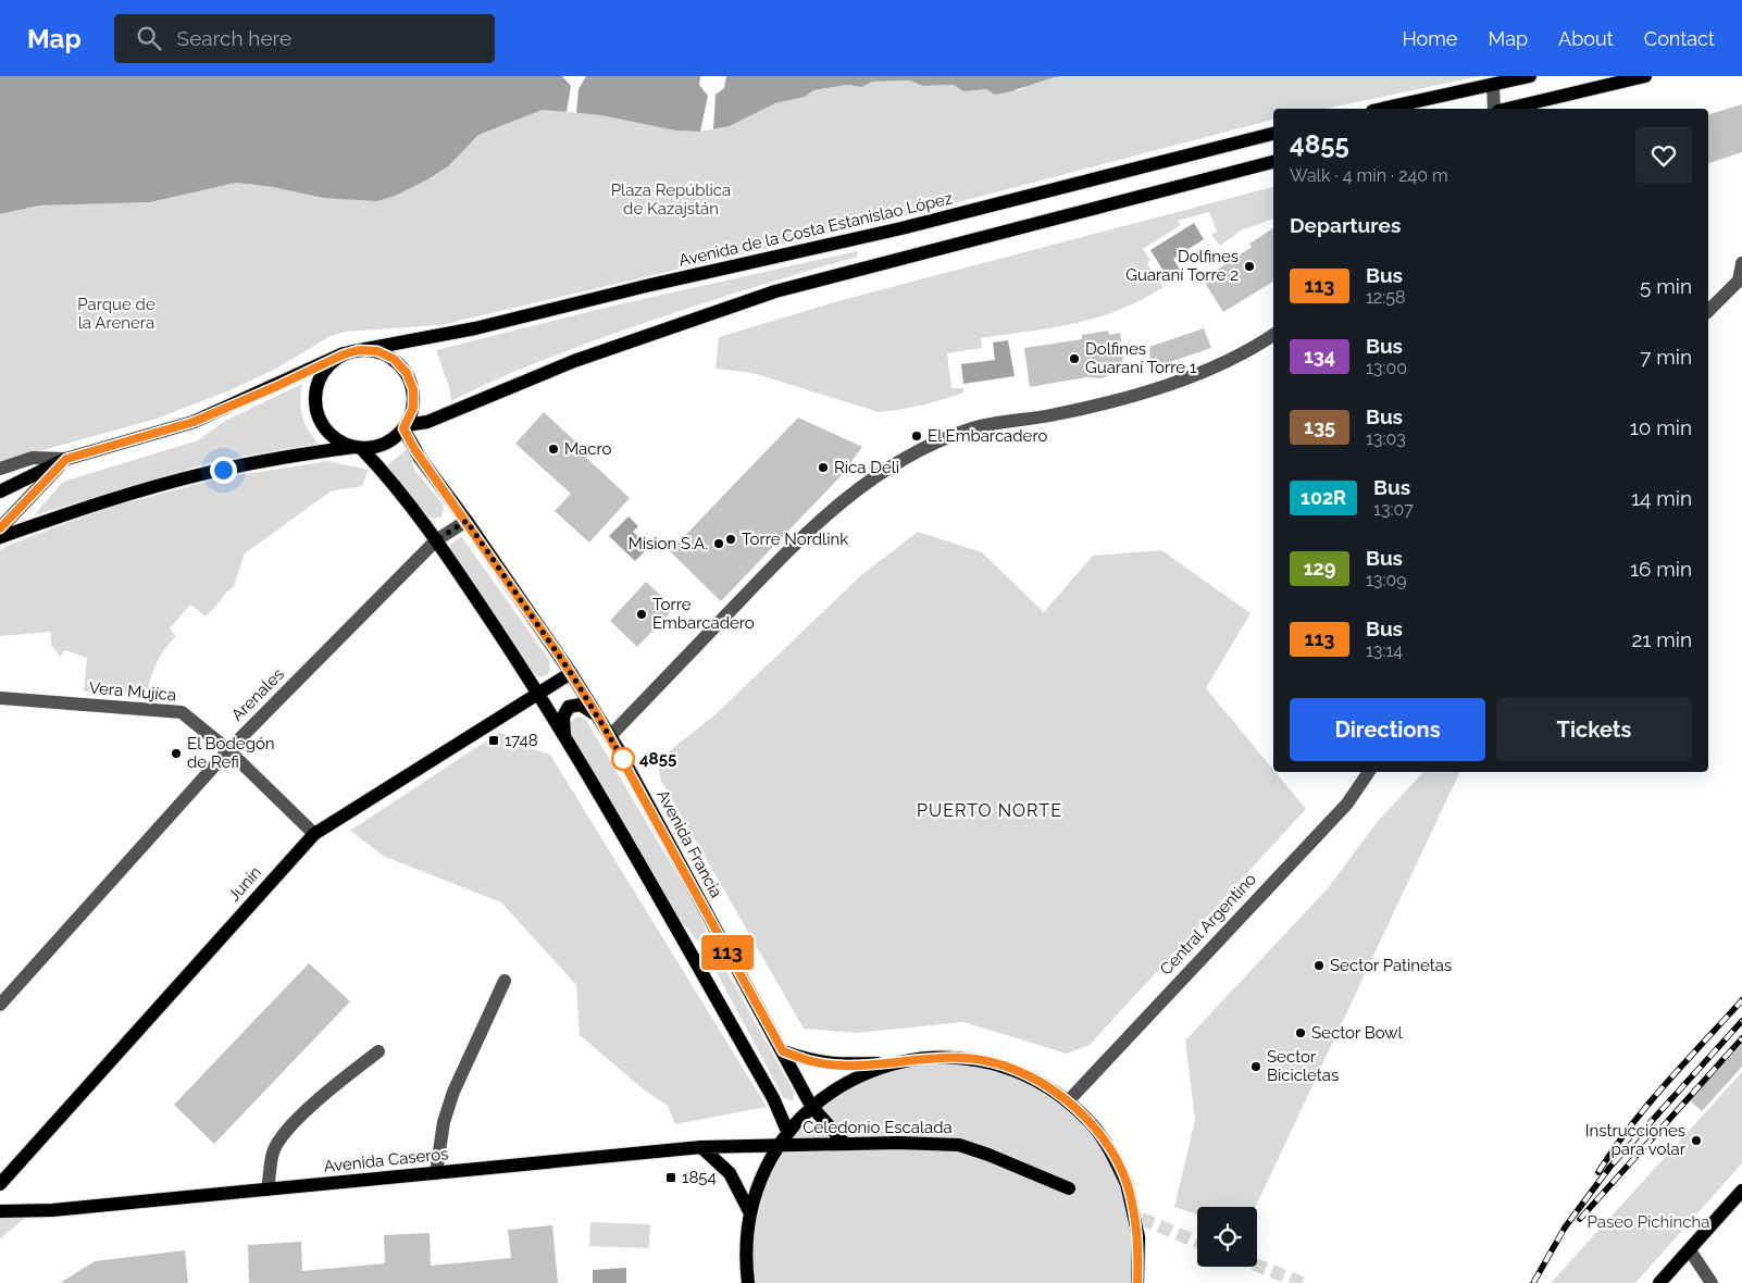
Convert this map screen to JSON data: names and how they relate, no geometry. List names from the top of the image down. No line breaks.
{"streets":{"main road":["Avenida de la Costa Estanislao López","Avenida Francia","Junín","Celedonio Escalada","Avenida Caseros"],"street":["Vera Mujíca","Arenales","Central Argentino"]},"crossings":[["Avenida de la Costa Estanislao López","Avenida Francia"],["Vera Mujíca","Arenales"],["Vera Mujíca","Junín"],["Arenales","Avenida Francia"],["Avenida Francia","Junín"],["Avenida Francia","Celedonio Escalada"],["Celedonio Escalada","Avenida Caseros"]],"districts":["PUERTO NORTE"],"parks":["Plaza República de Kazajstán","Parque de la Arenera","Paseo Pichincha"],"places":{"other":["Dolfines Guaraní Torre 2","Dolfines Guaraní Torre 1","El Embarcadero","Macro","Rica Deli","Torre Nordlink","Mision S.A.","Torre Embarcadero","El Bodegón de Refi","4855","Sector Patinetas","Sector Bowl","Sector Bicicletas","Instrucciones para volar"],"transit":["1748","1854"]},"lines":["bus line 113"],"page":{"header":"Map","search":"Search here","nav":["Home","Map","About","Contact"],"on_map":"113","heading":[["4855","Walk · 4 min · 240 m"],"Departures"],"list":[{"mark":"113","name":"Bus","note":"12:58","value":"5 min"},{"mark":"134","name":"Bus","note":"13:00","value":"7 min"},{"mark":"135","name":"Bus","note":"13:03","value":"10 min"},{"mark":"102R","name":"Bus","note":"13:07","value":"14 min"},{"mark":"129","name":"Bus","note":"13:09","value":"16 min"},{"mark":"113","name":"Bus","note":"13:14","value":"21 min"}],"buttons":["Directions","Tickets"]}}
